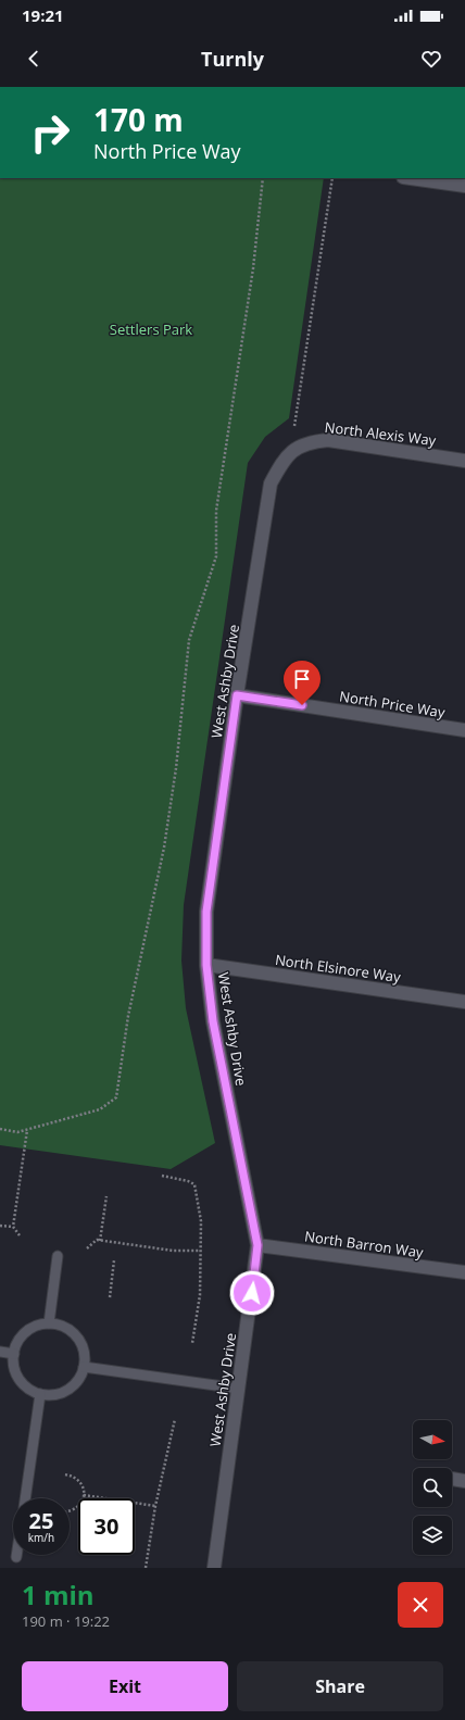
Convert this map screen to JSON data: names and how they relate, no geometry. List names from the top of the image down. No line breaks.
{"streets":{"street":["North Alexis Way","West Ashby Drive","North Price Way","North Elsinore Way","North Barron Way"]},"crossings":[["North Alexis Way","West Ashby Drive"],["West Ashby Drive","North Price Way"],["West Ashby Drive","North Elsinore Way"],["West Ashby Drive","North Barron Way"]],"parks":["Settlers Park"],"north":"right","page":{"status":"19:21","header":"Turnly","turn":["170 m","North Price Way"],"speed":"25 km/h","limit":"30","heading":["1 min","190 m · 19:22"],"buttons":["Exit","Share"]}}
